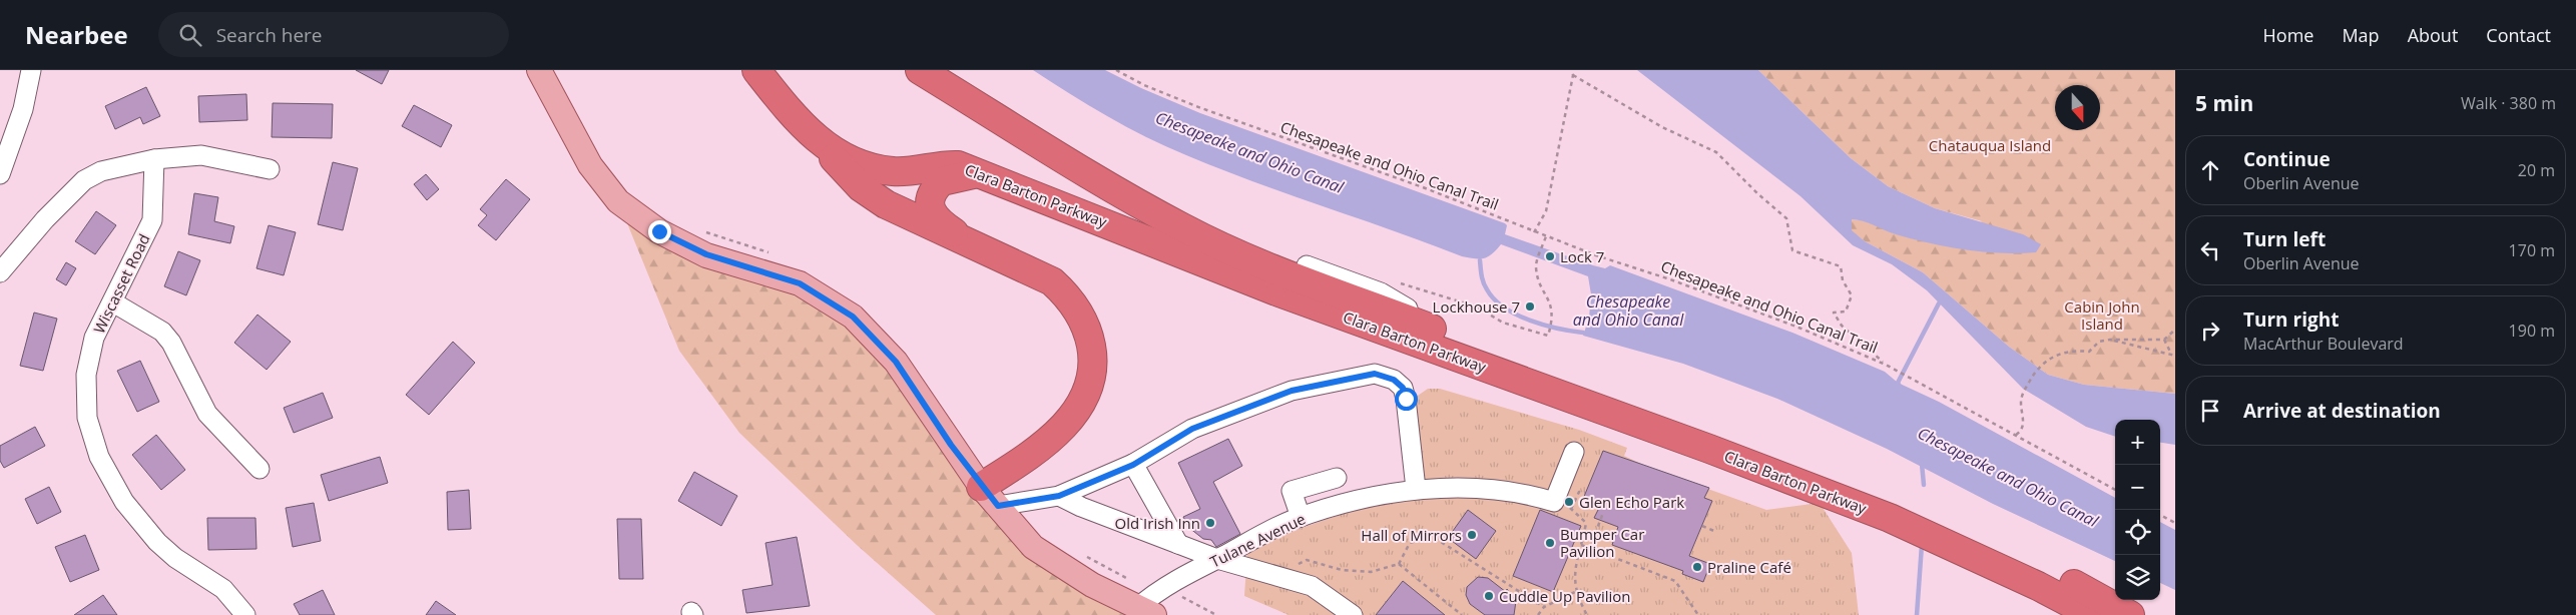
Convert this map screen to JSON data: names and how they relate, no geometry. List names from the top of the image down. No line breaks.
{"streets":{"highway":["Clara Barton Parkway"],"street":["Wiscasset Road","Tulane Avenue"],"path":["Chesapeake and Ohio Canal Trail"]},"water":["Chesapeake and Ohio Canal"],"parks":["Chatauqua Island","Cabin John Island"],"places":["Lock 7","Lockhouse 7","Glen Echo Park","Old Irish Inn","Hall of Mirrors","Bumper Car Pavilion","Praline Café","Cuddle Up Pavilion"],"north":"bottom","page":{"header":"Nearbee","search":"Search here","nav":["Home","Map","About","Contact"],"heading":["5 min","Walk · 380 m"],"list":[["Continue","Oberlin Avenue","20 m"],["Turn left","Oberlin Avenue","170 m"],["Turn right","MacArthur Boulevard","190 m"],"Arrive at destination"],"map_buttons":["+","−"]}}
